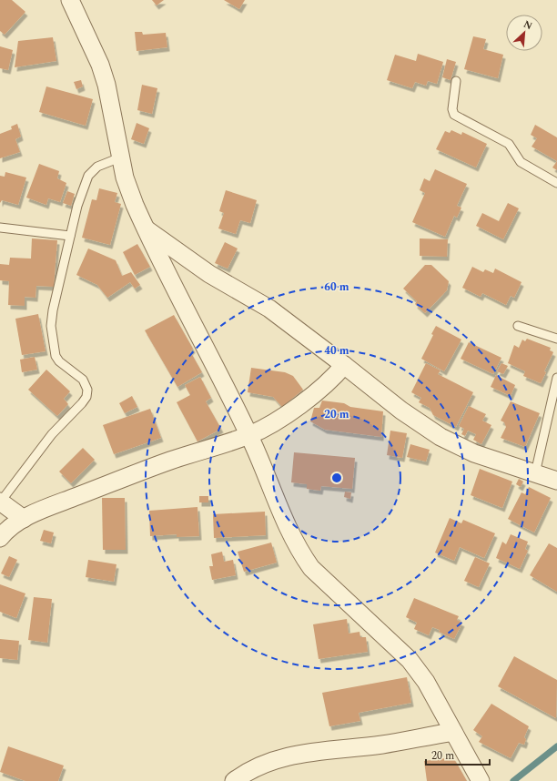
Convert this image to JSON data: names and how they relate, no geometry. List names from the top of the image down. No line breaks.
{"scale_bar":"20 m","north":"top right","rings":["60 m","40 m","20 m"]}
